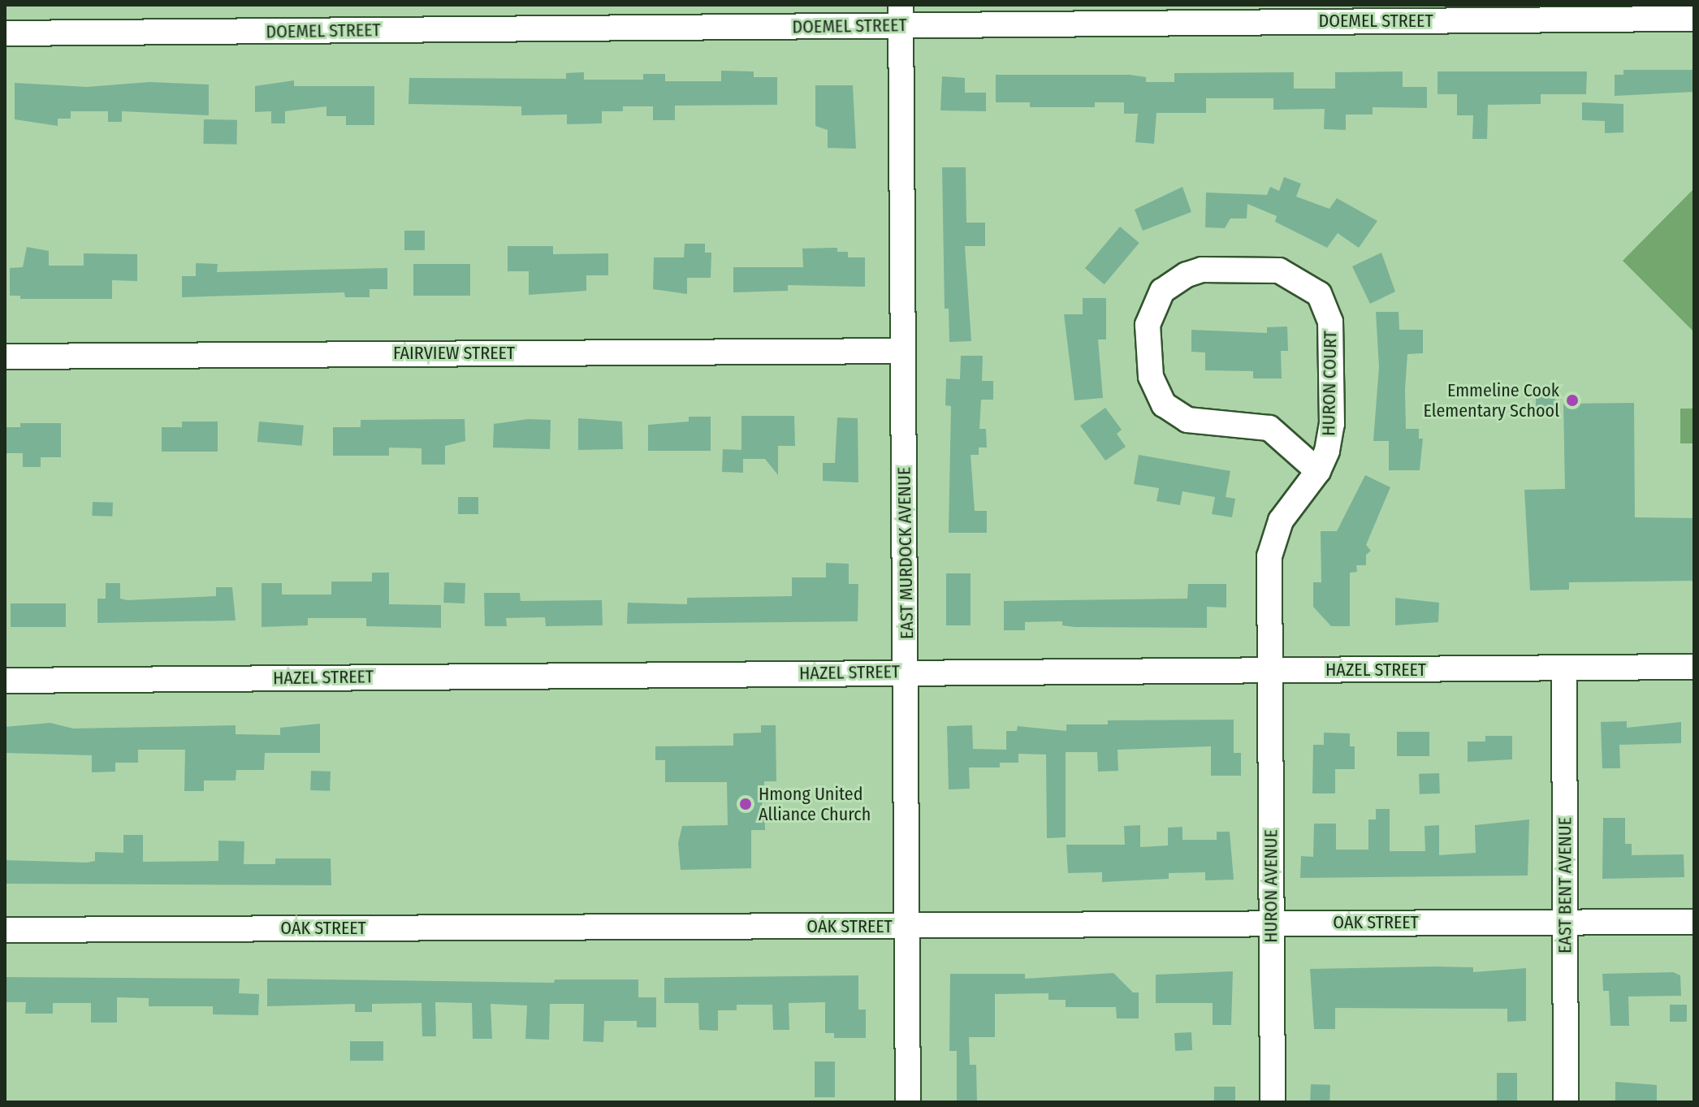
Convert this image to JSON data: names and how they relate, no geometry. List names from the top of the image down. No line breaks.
{"streets":{"street":["DOEMEL STREET","FAIRVIEW STREET","HURON COURT","EAST MURDOCK AVENUE","HAZEL STREET","EAST BENT AVENUE","HURON AVENUE","OAK STREET"]},"crossings":[["DOEMEL STREET","EAST MURDOCK AVENUE"],["FAIRVIEW STREET","EAST MURDOCK AVENUE"],["HURON COURT","HAZEL STREET"],["HURON COURT","HURON AVENUE"],["EAST MURDOCK AVENUE","HAZEL STREET"],["EAST MURDOCK AVENUE","OAK STREET"],["HAZEL STREET","EAST BENT AVENUE"],["HAZEL STREET","HURON AVENUE"],["EAST BENT AVENUE","OAK STREET"],["HURON AVENUE","OAK STREET"]],"places":["Emmeline Cook Elementary School","Hmong United Alliance Church"]}
